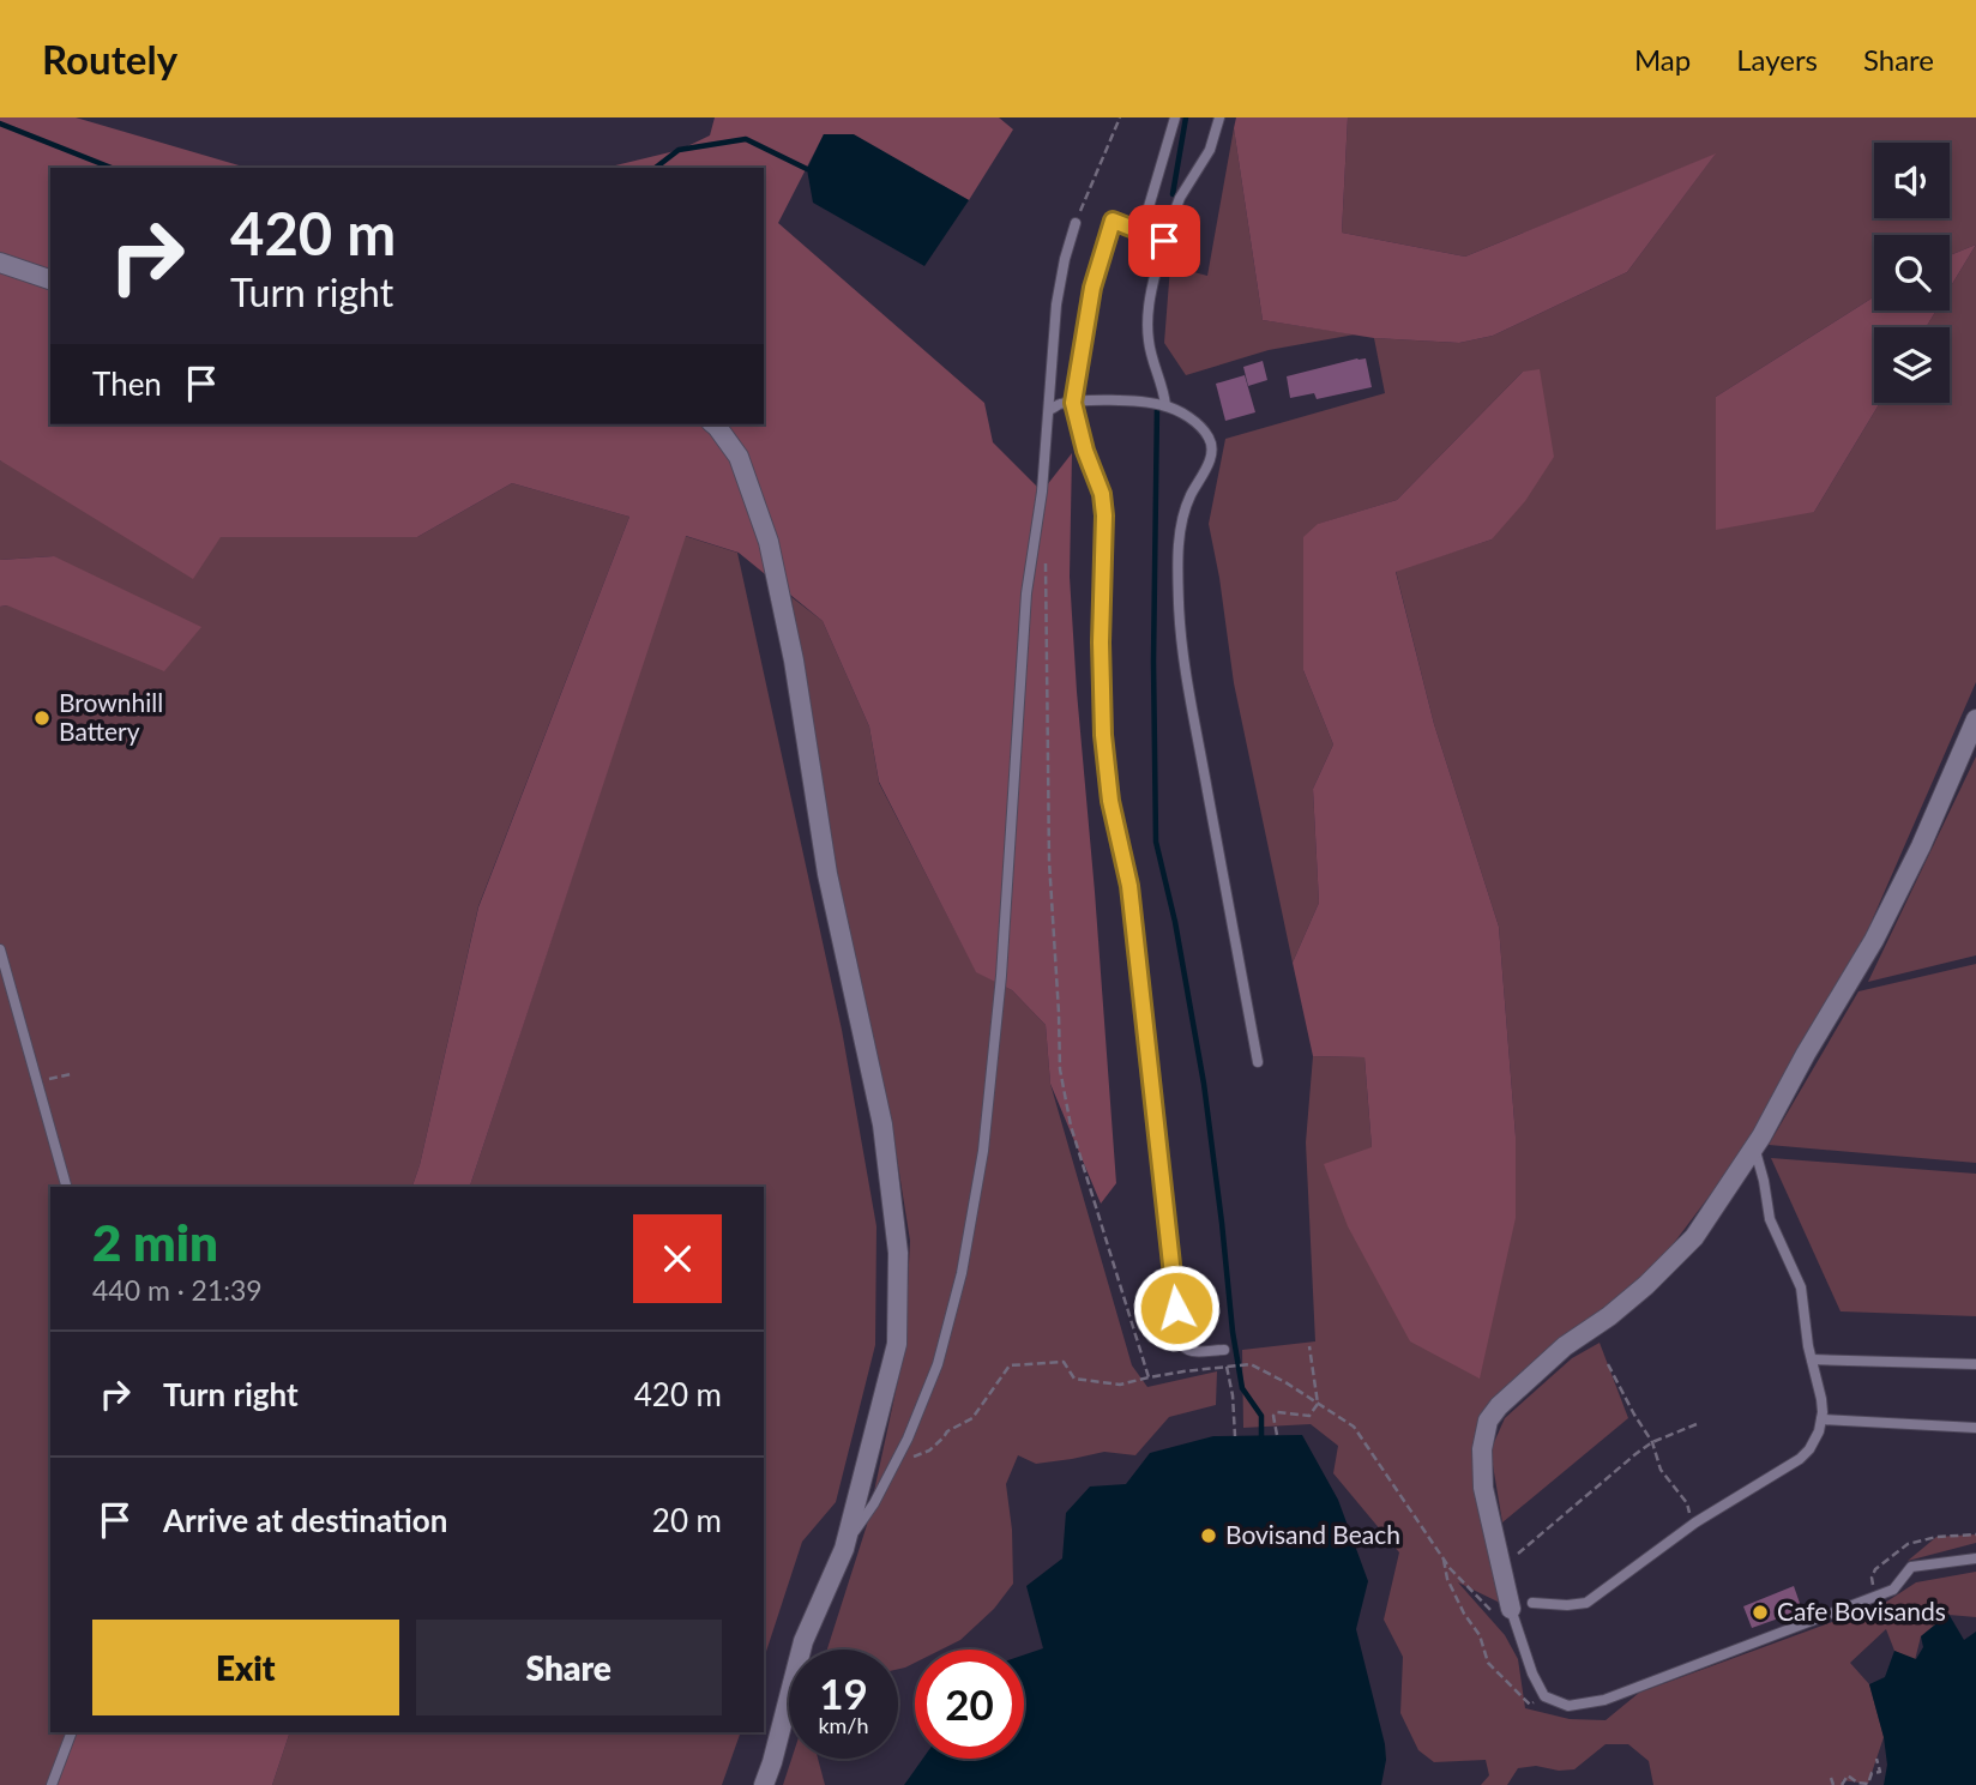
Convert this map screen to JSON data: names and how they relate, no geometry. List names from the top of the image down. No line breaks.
{"places":["Brownhill Battery","Bovisand Beach","Cafe Bovisands"],"page":{"header":"Routely","nav":["Map","Layers","Share"],"turn":["420 m","Turn right"],"then":"Then","heading":["2 min","440 m · 21:39"],"list":[{"name":"Turn right","value":"420 m"},{"name":"Arrive at destination","value":"20 m"}],"buttons":["Exit","Share"],"speed":"19 km/h","limit":"20"}}
